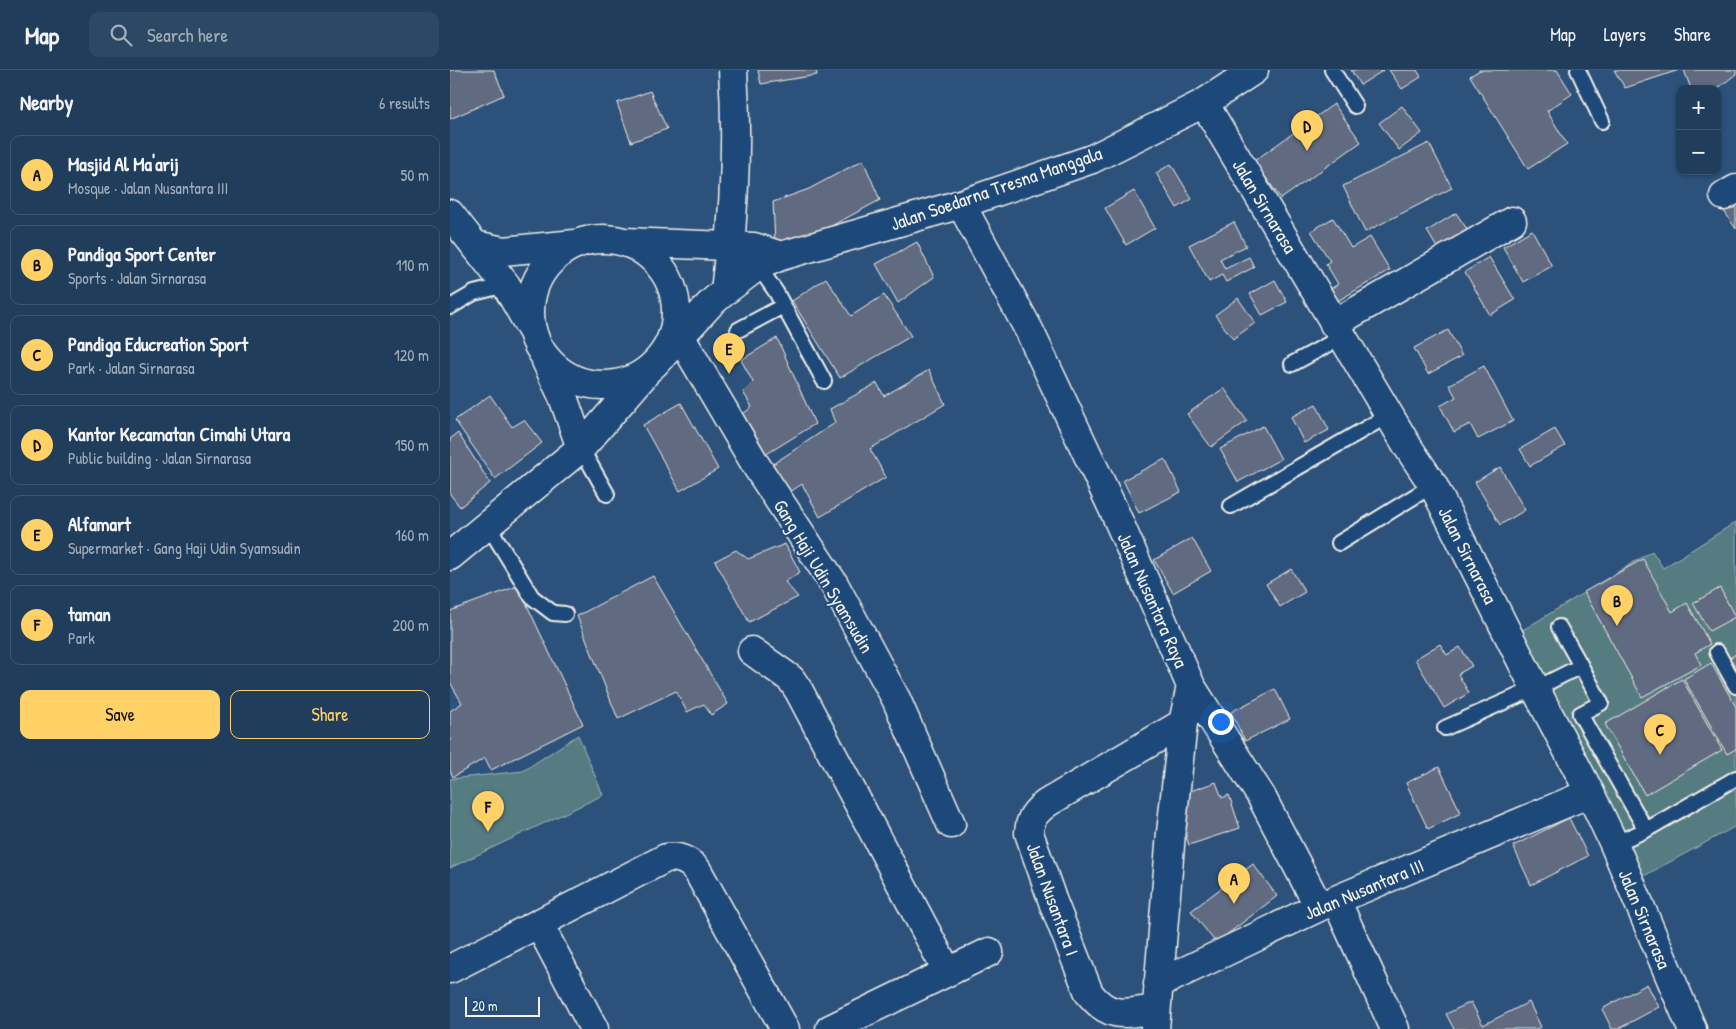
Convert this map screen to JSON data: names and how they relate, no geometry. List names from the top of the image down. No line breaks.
{"streets":{"street":["Jalan Soedarna Tresna Manggala","Jalan Sirnarasa","Gang Haji Udin Syamsudin","Jalan Nusantara Raya","Jalan Nusantara III","Jalan Nusantara I"]},"crossings":[["Jalan Soedarna Tresna Manggala","Jalan Sirnarasa"],["Jalan Soedarna Tresna Manggala","Gang Haji Udin Syamsudin"],["Jalan Soedarna Tresna Manggala","Jalan Nusantara Raya"],["Jalan Sirnarasa","Jalan Nusantara III"],["Jalan Nusantara Raya","Jalan Nusantara III"],["Jalan Nusantara Raya","Jalan Nusantara I"],["Jalan Nusantara III","Jalan Nusantara I"]],"scale_bar":"20 m","page":{"header":"Map","search":"Search here","nav":["Map","Layers","Share"],"heading":["Nearby","6 results"],"map_buttons":["+","−"],"pins":["D","E","B","C","F","A"],"list":[{"mark":"A","name":"Masjid Al Ma'arij","note":"Mosque · Jalan Nusantara III","value":"50 m"},{"mark":"B","name":"Pandiga Sport Center","note":"Sports · Jalan Sirnarasa","value":"110 m"},{"mark":"C","name":"Pandiga Educreation Sport","note":"Park · Jalan Sirnarasa","value":"120 m"},{"mark":"D","name":"Kantor Kecamatan Cimahi Utara","note":"Public building · Jalan Sirnarasa","value":"150 m"},{"mark":"E","name":"Alfamart","note":"Supermarket · Gang Haji Udin Syamsudin","value":"160 m"},{"mark":"F","name":"taman","note":"Park","value":"200 m"}],"buttons":["Save","Share"],"scale":"20 m"}}
